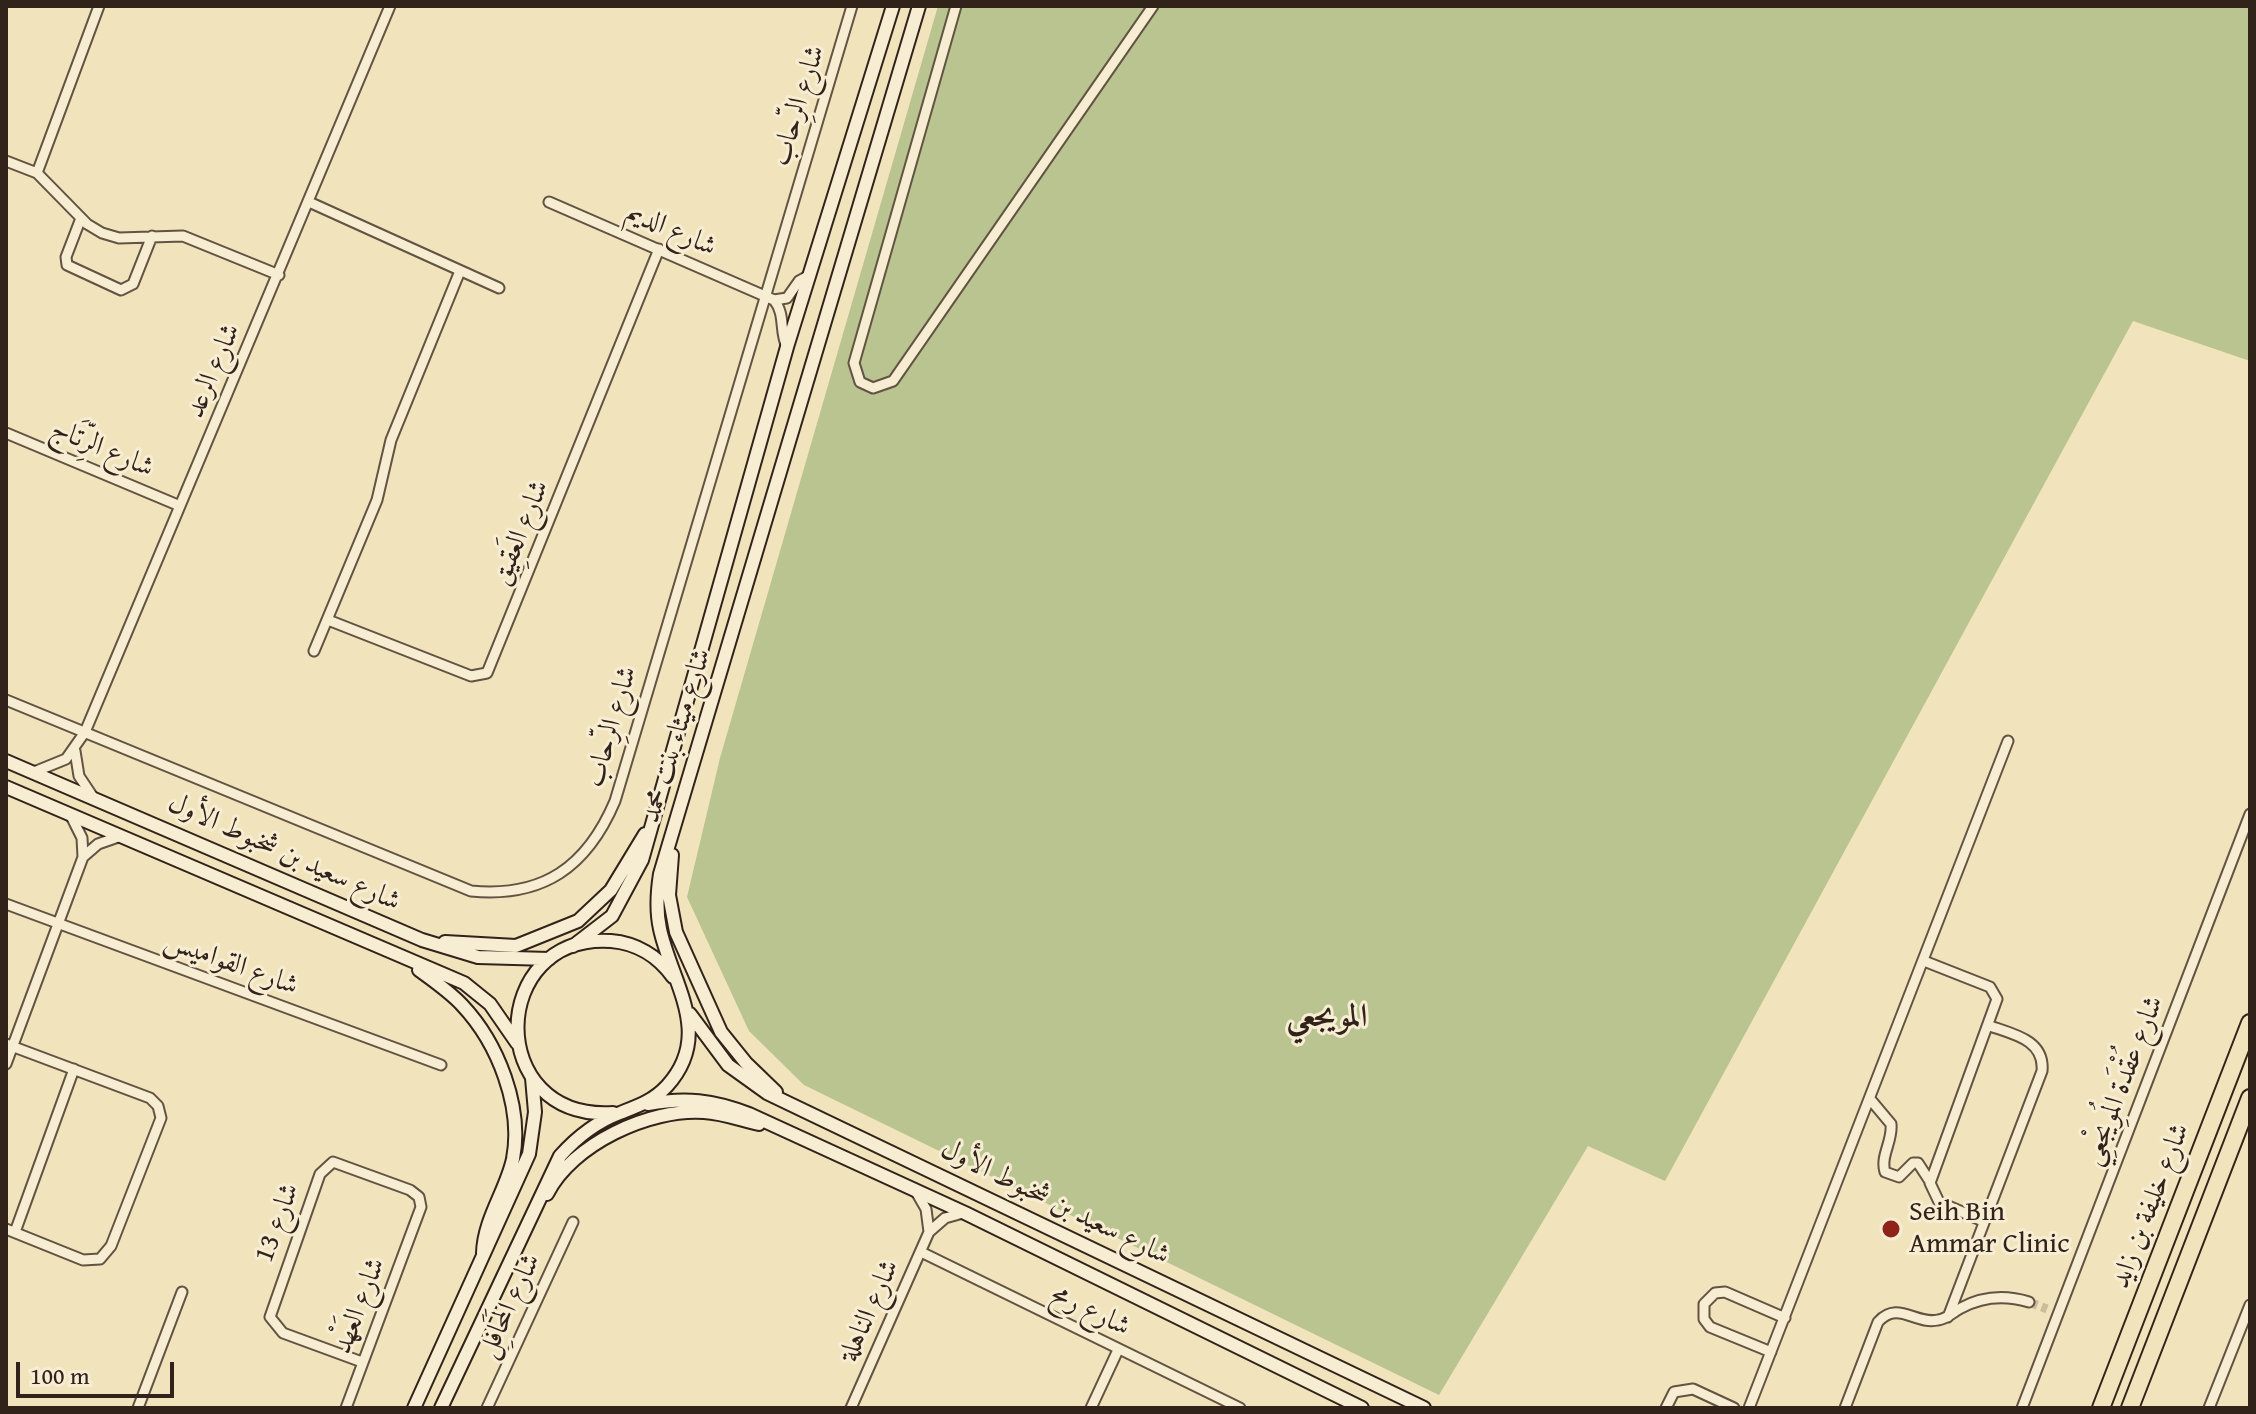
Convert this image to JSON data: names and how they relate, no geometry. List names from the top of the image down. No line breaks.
{"streets":{"highway":["شارع خليفة بن زايد"],"main road":["شارع ميثاء بنت محمد","شارع سعيد بن شخبوط الأول"],"street":["شارع الرِّحاب","شارع الديم","شارع الرعد","شارع الرِّتَاج","شارع العَقِيق","شارع القواميس","شارع عُقْدَة المُوِيجْعِي","شارع 13","شارع العَهْد","شارع المَحَافِل","شارع الناهلة","شارع رمح"]},"crossings":[["شارع الرِّحاب","شارع الديم"],["شارع الرِّحاب","شارع الرعد"],["شارع الديم","شارع العَقِيق"],["شارع الرعد","شارع الرِّتَاج"],["شارع ميثاء بنت محمد","شارع سعيد بن شخبوط الأول"],["شارع 13","شارع العَهْد"],["شارع الناهلة","شارع رمح"]],"districts":["المويجعي"],"places":["Seih Bin Ammar Clinic"],"scale_bar":"100 m"}
